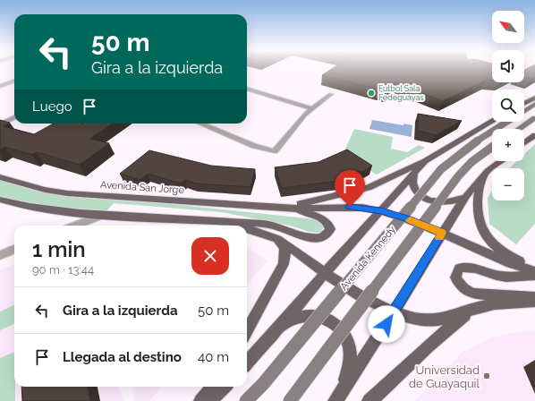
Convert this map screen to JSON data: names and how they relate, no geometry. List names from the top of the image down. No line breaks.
{"streets":{"main road":["Avenida San Jorge","Avenida Kennedy"]},"places":["Futbol Sala Fedeguayas","Universidad de Guayaquil"],"north":"top left","page":{"map_buttons":["+","−"],"turn":["50 m","Gira a la izquierda"],"then":"Luego","heading":["1 min","90 m · 13:44"],"list":[{"name":"Gira a la izquierda","value":"50 m"},{"name":"Llegada al destino","value":"40 m"}]}}
